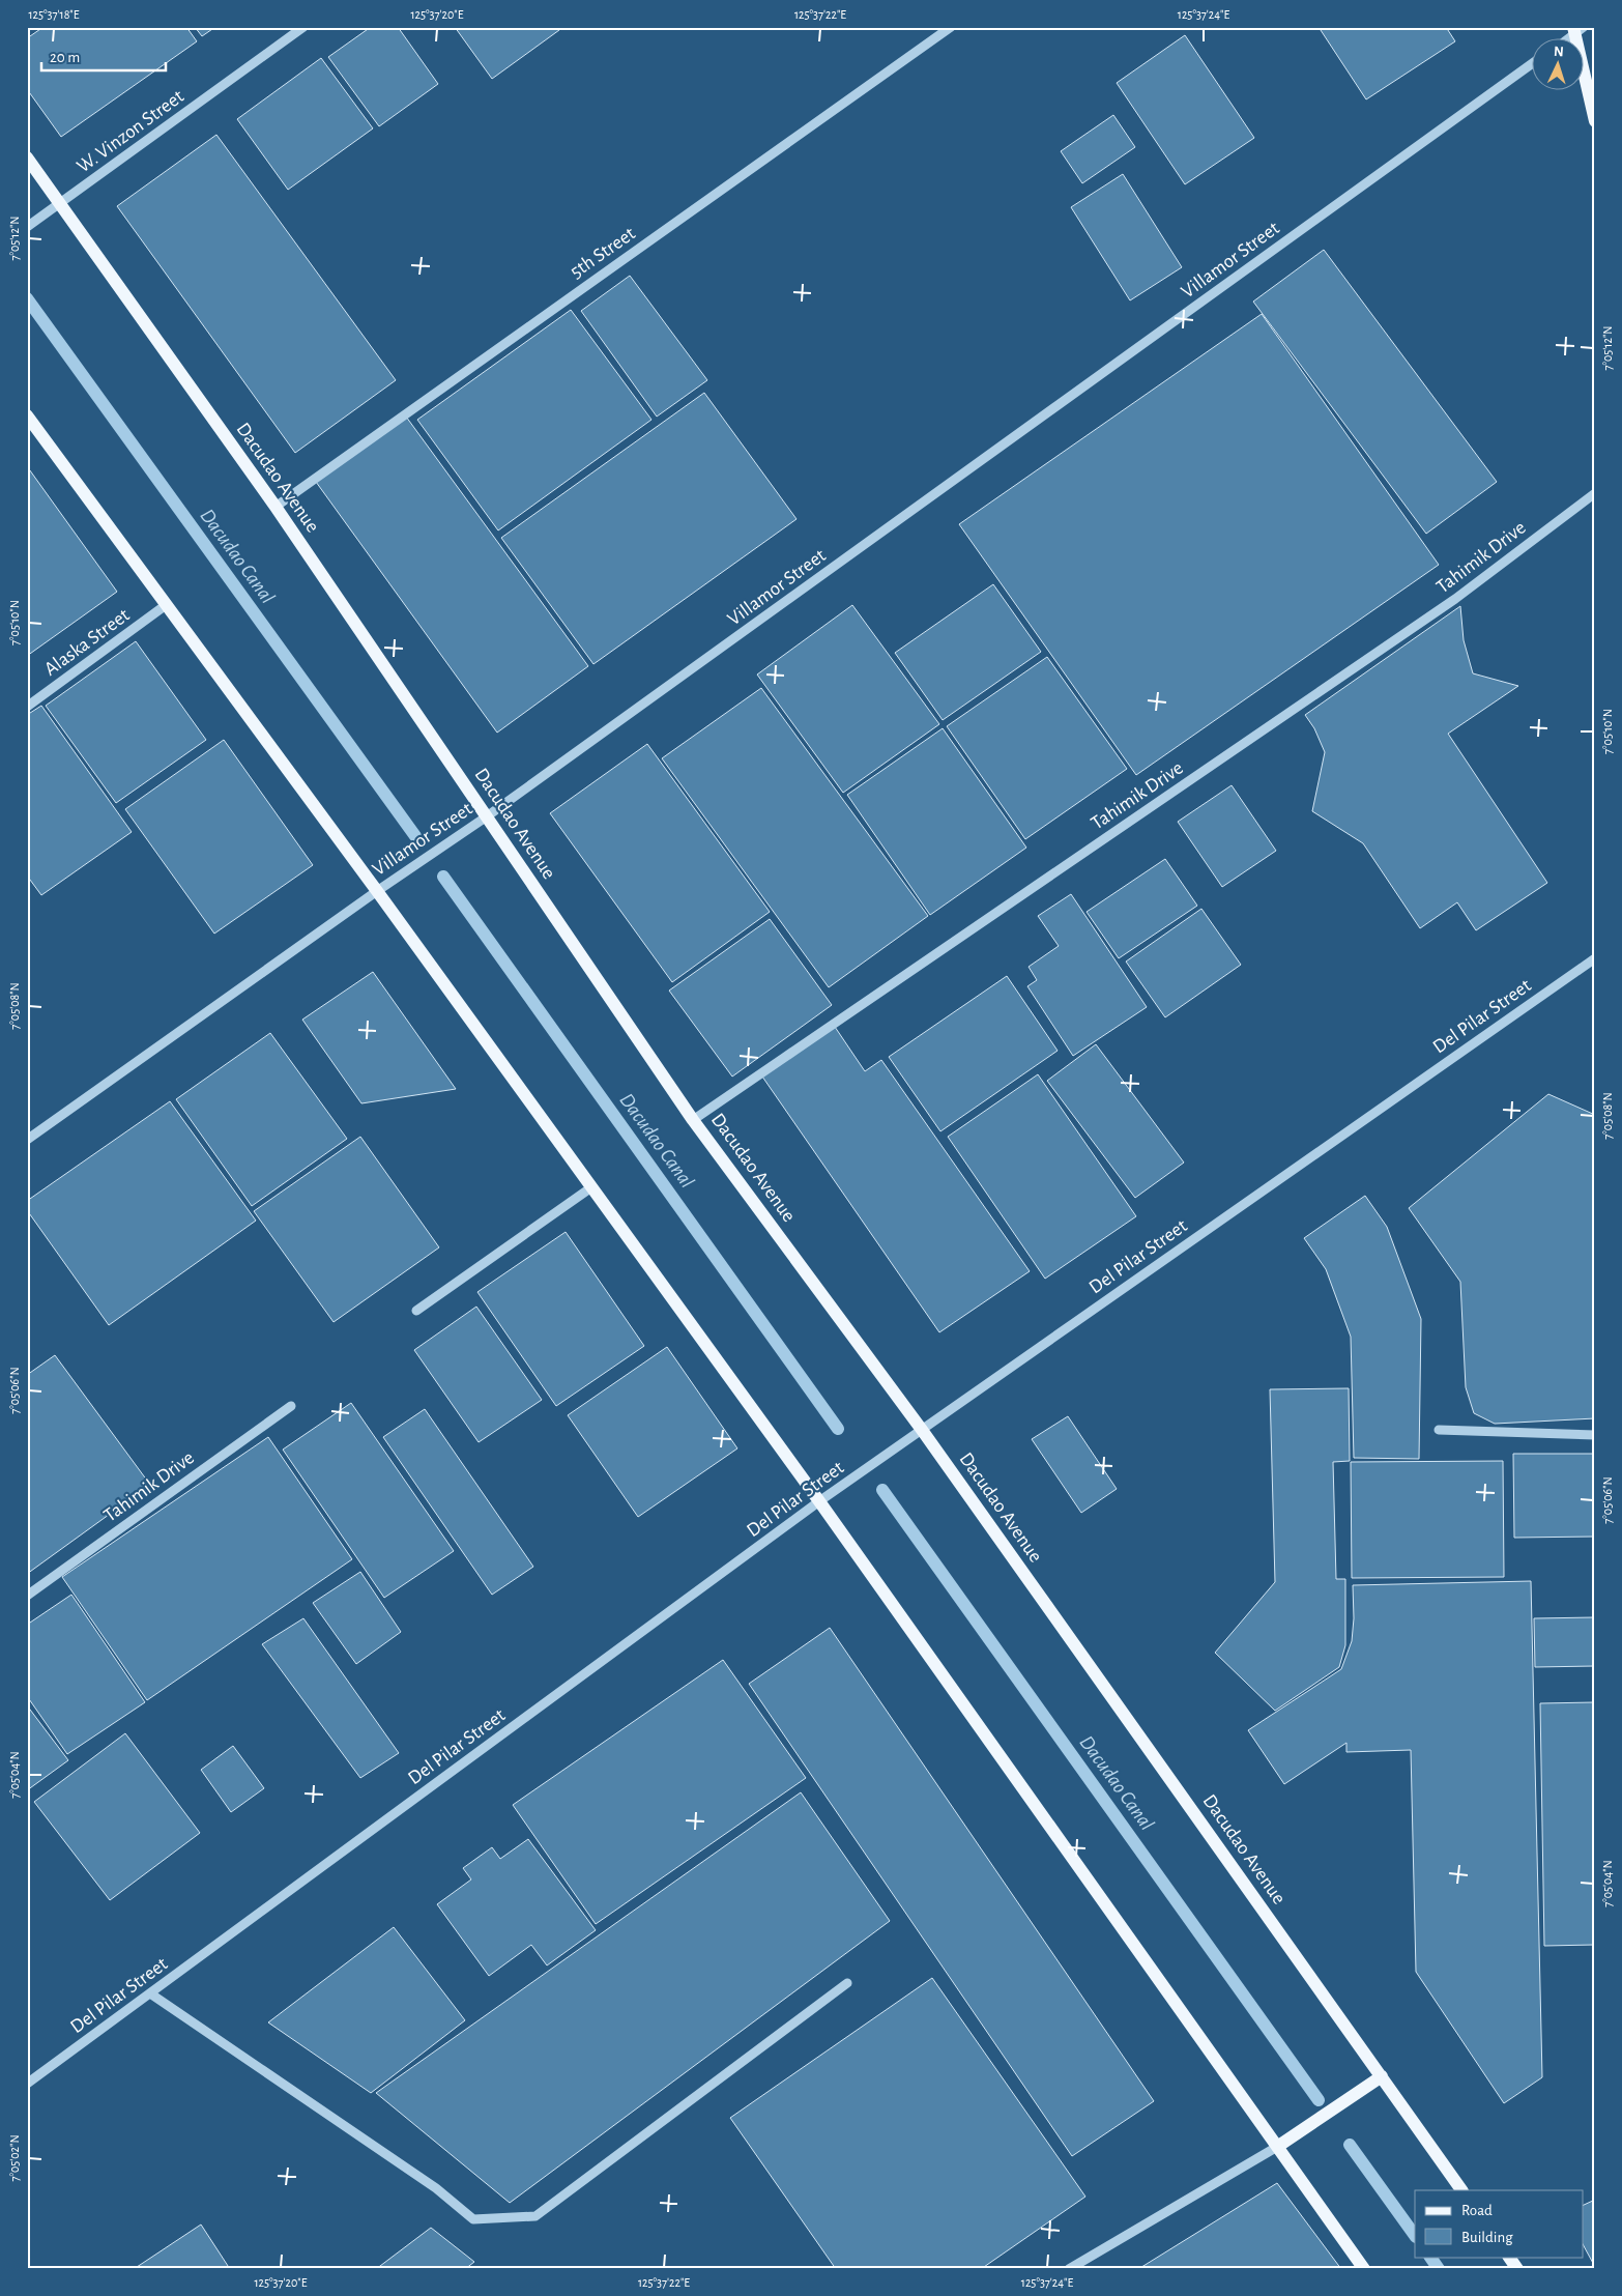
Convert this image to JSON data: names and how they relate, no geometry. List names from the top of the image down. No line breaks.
{"streets":{"main road":["Dacudao Avenue"],"street":["W. Vinzon Street","5th Street","Villamor Street","Tahimik Drive","Alaska Street","Del Pilar Street"]},"crossings":[["W. Vinzon Street","Dacudao Avenue"],["5th Street","Dacudao Avenue"],["Villamor Street","Dacudao Avenue"],["Dacudao Avenue","Tahimik Drive"],["Dacudao Avenue","Del Pilar Street"]],"water":["Dacudao Canal"],"legend":["Road","Building"],"scale_bar":"20 m","north":"top","coordinates":["125°37'18\"E","125°37'20\"E","125°37'22\"E","125°37'24\"E","7°05'12\"N","7°05'10\"N","7°05'08\"N","7°05'06\"N","7°05'04\"N","7°05'02\"N"]}
